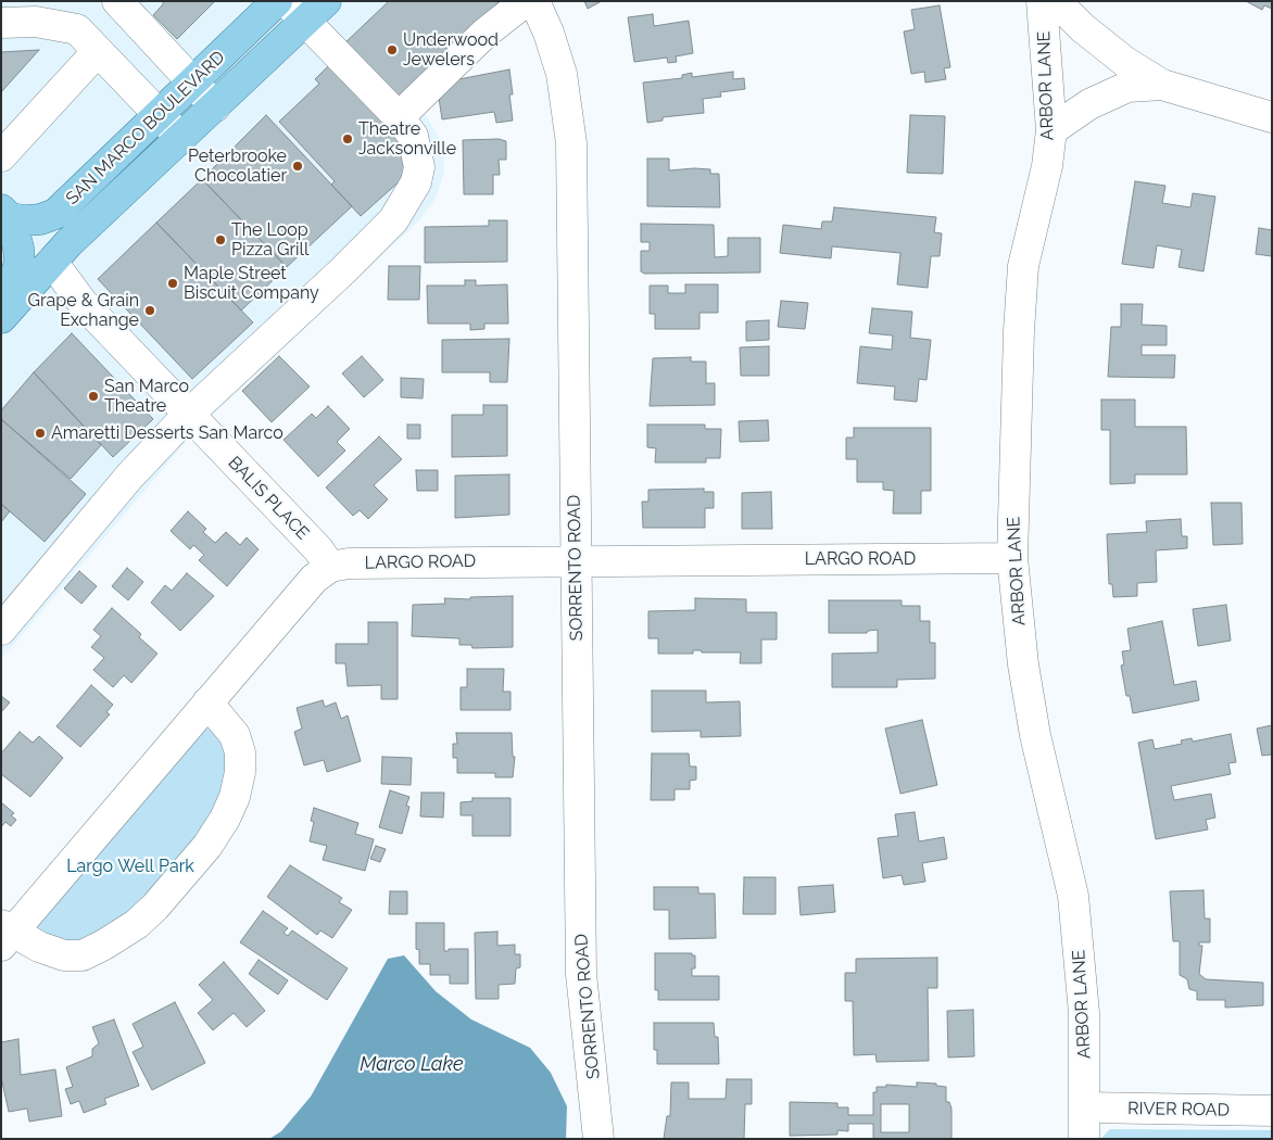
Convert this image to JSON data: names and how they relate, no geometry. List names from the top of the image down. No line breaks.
{"streets":{"main road":["SAN MARCO BOULEVARD"],"street":["ARBOR LANE","BALIS PLACE","LARGO ROAD","SORRENTO ROAD","RIVER ROAD"]},"crossings":[["ARBOR LANE","LARGO ROAD"],["ARBOR LANE","RIVER ROAD"],["SAN MARCO BOULEVARD","BALIS PLACE"],["BALIS PLACE","LARGO ROAD"],["LARGO ROAD","SORRENTO ROAD"]],"water":["Marco Lake"],"parks":["Largo Well Park"],"places":["Underwood Jewelers","Theatre Jacksonville","Peterbrooke Chocolatier","The Loop Pizza Grill","Maple Street Biscuit Company","Grape & Grain Exchange","San Marco Theatre","Amaretti Desserts San Marco"]}
